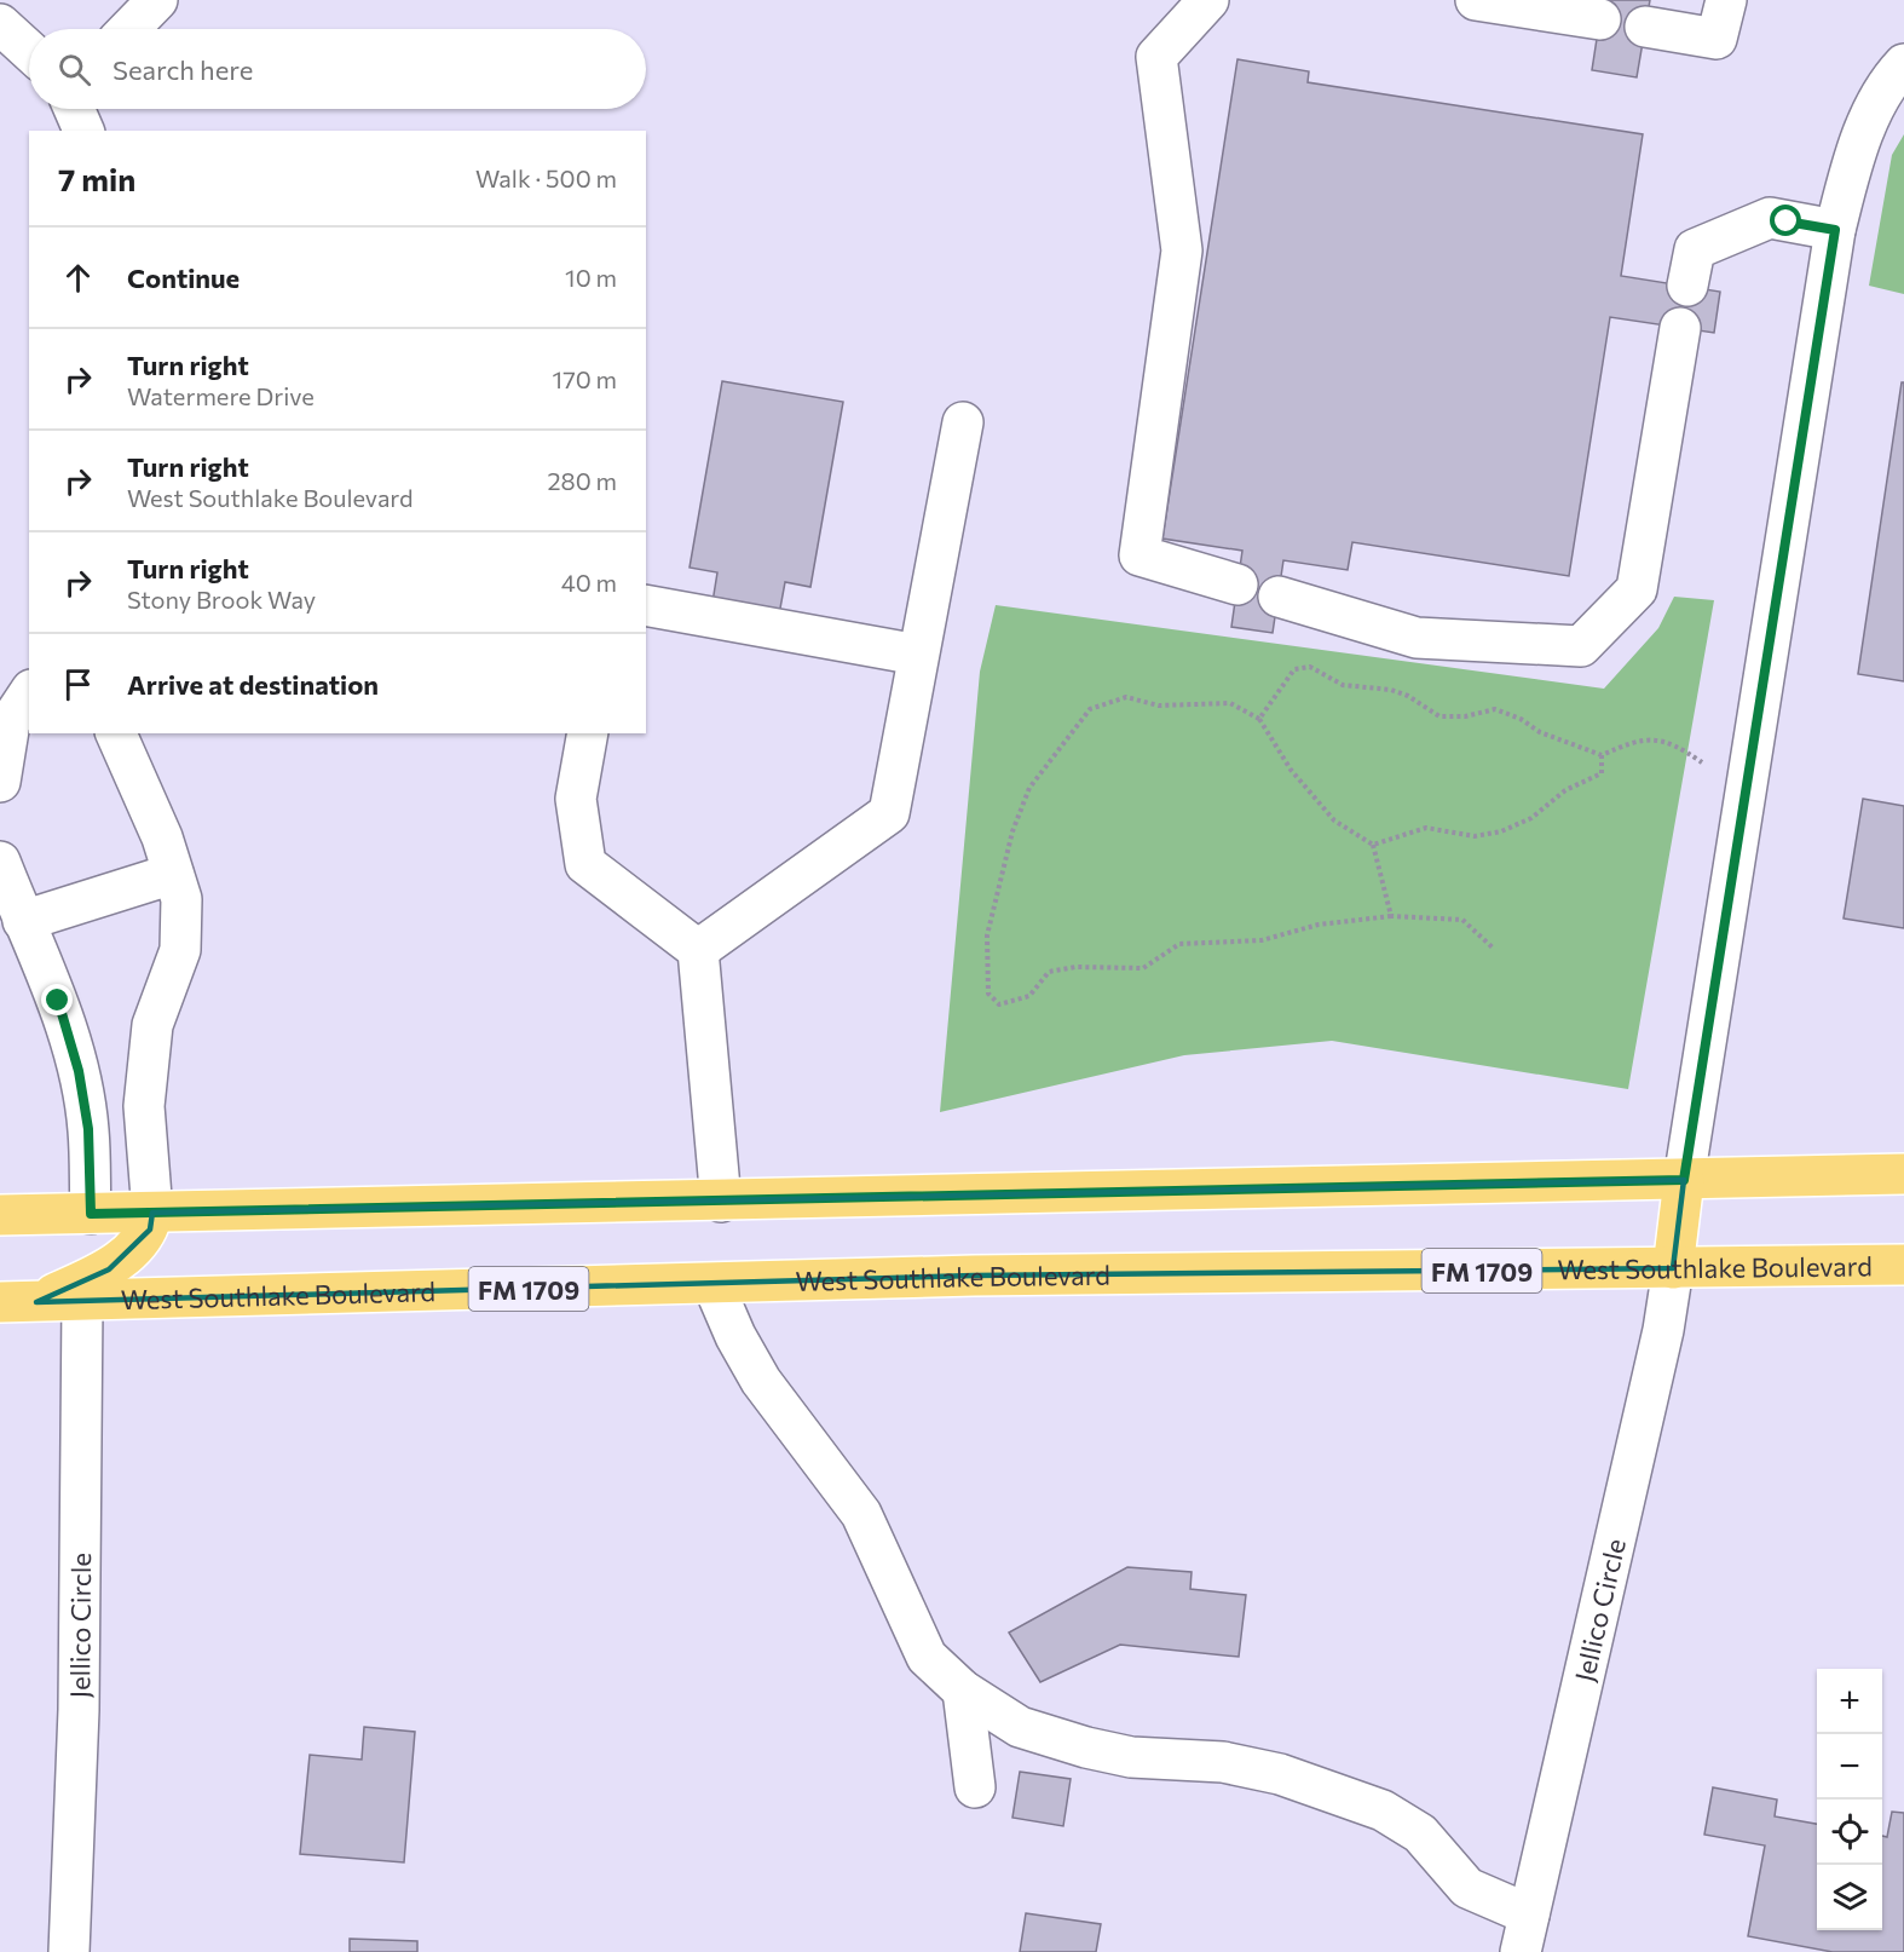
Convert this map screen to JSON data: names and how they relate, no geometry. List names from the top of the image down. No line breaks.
{"streets":{"main road":["West Southlake Boulevard","FM 1709"],"street":["Jellico Circle"]},"crossings":[["West Southlake Boulevard","Jellico Circle"]],"page":{"search":"Search here","heading":["7 min","Walk · 500 m"],"list":[["Continue","10 m"],["Turn right","Watermere Drive","170 m"],["Turn right","West Southlake Boulevard","280 m"],["Turn right","Stony Brook Way","40 m"],"Arrive at destination"],"map_buttons":["+","−"]}}
